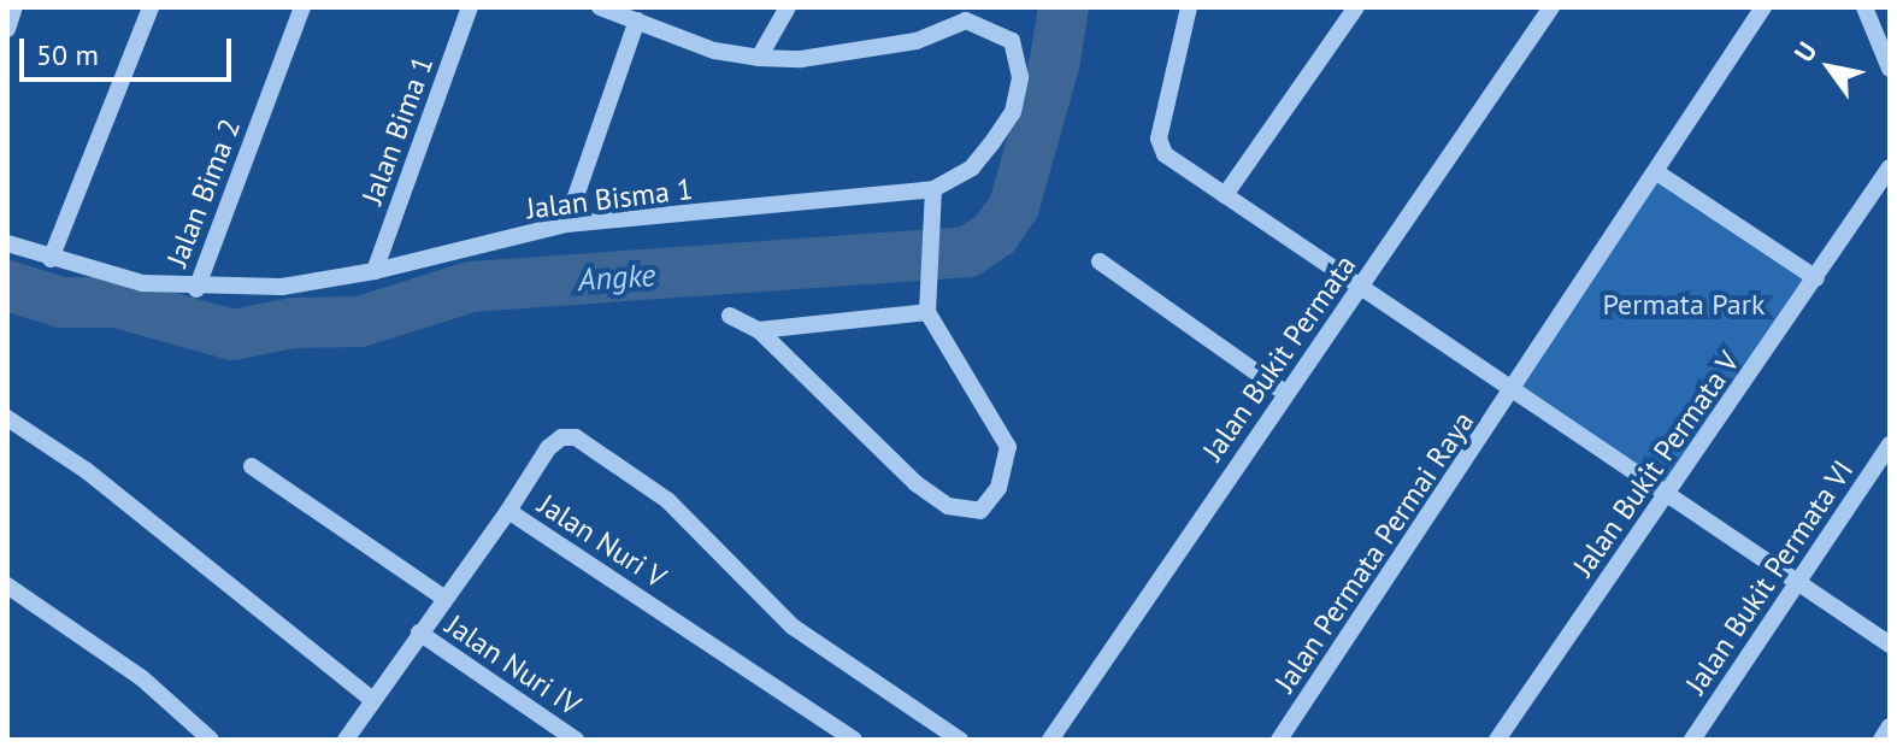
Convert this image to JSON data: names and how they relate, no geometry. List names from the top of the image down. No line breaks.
{"streets":{"street":["Jalan Bima 1","Jalan Bima 2","Jalan Bisma 1","Jalan Bukit Permata","Jalan Bukit Permata V","Jalan Nuri V","Jalan Permata Permai Raya","Jalan Bukit Permata VI","Jalan Nuri IV"]},"crossings":[["Jalan Bima 1","Jalan Bisma 1"],["Jalan Bima 2","Jalan Bisma 1"],["Jalan Nuri V","Jalan Nuri IV"]],"water":["Angke"],"parks":["Permata Park"],"scale_bar":"50 m","north":"top left"}
